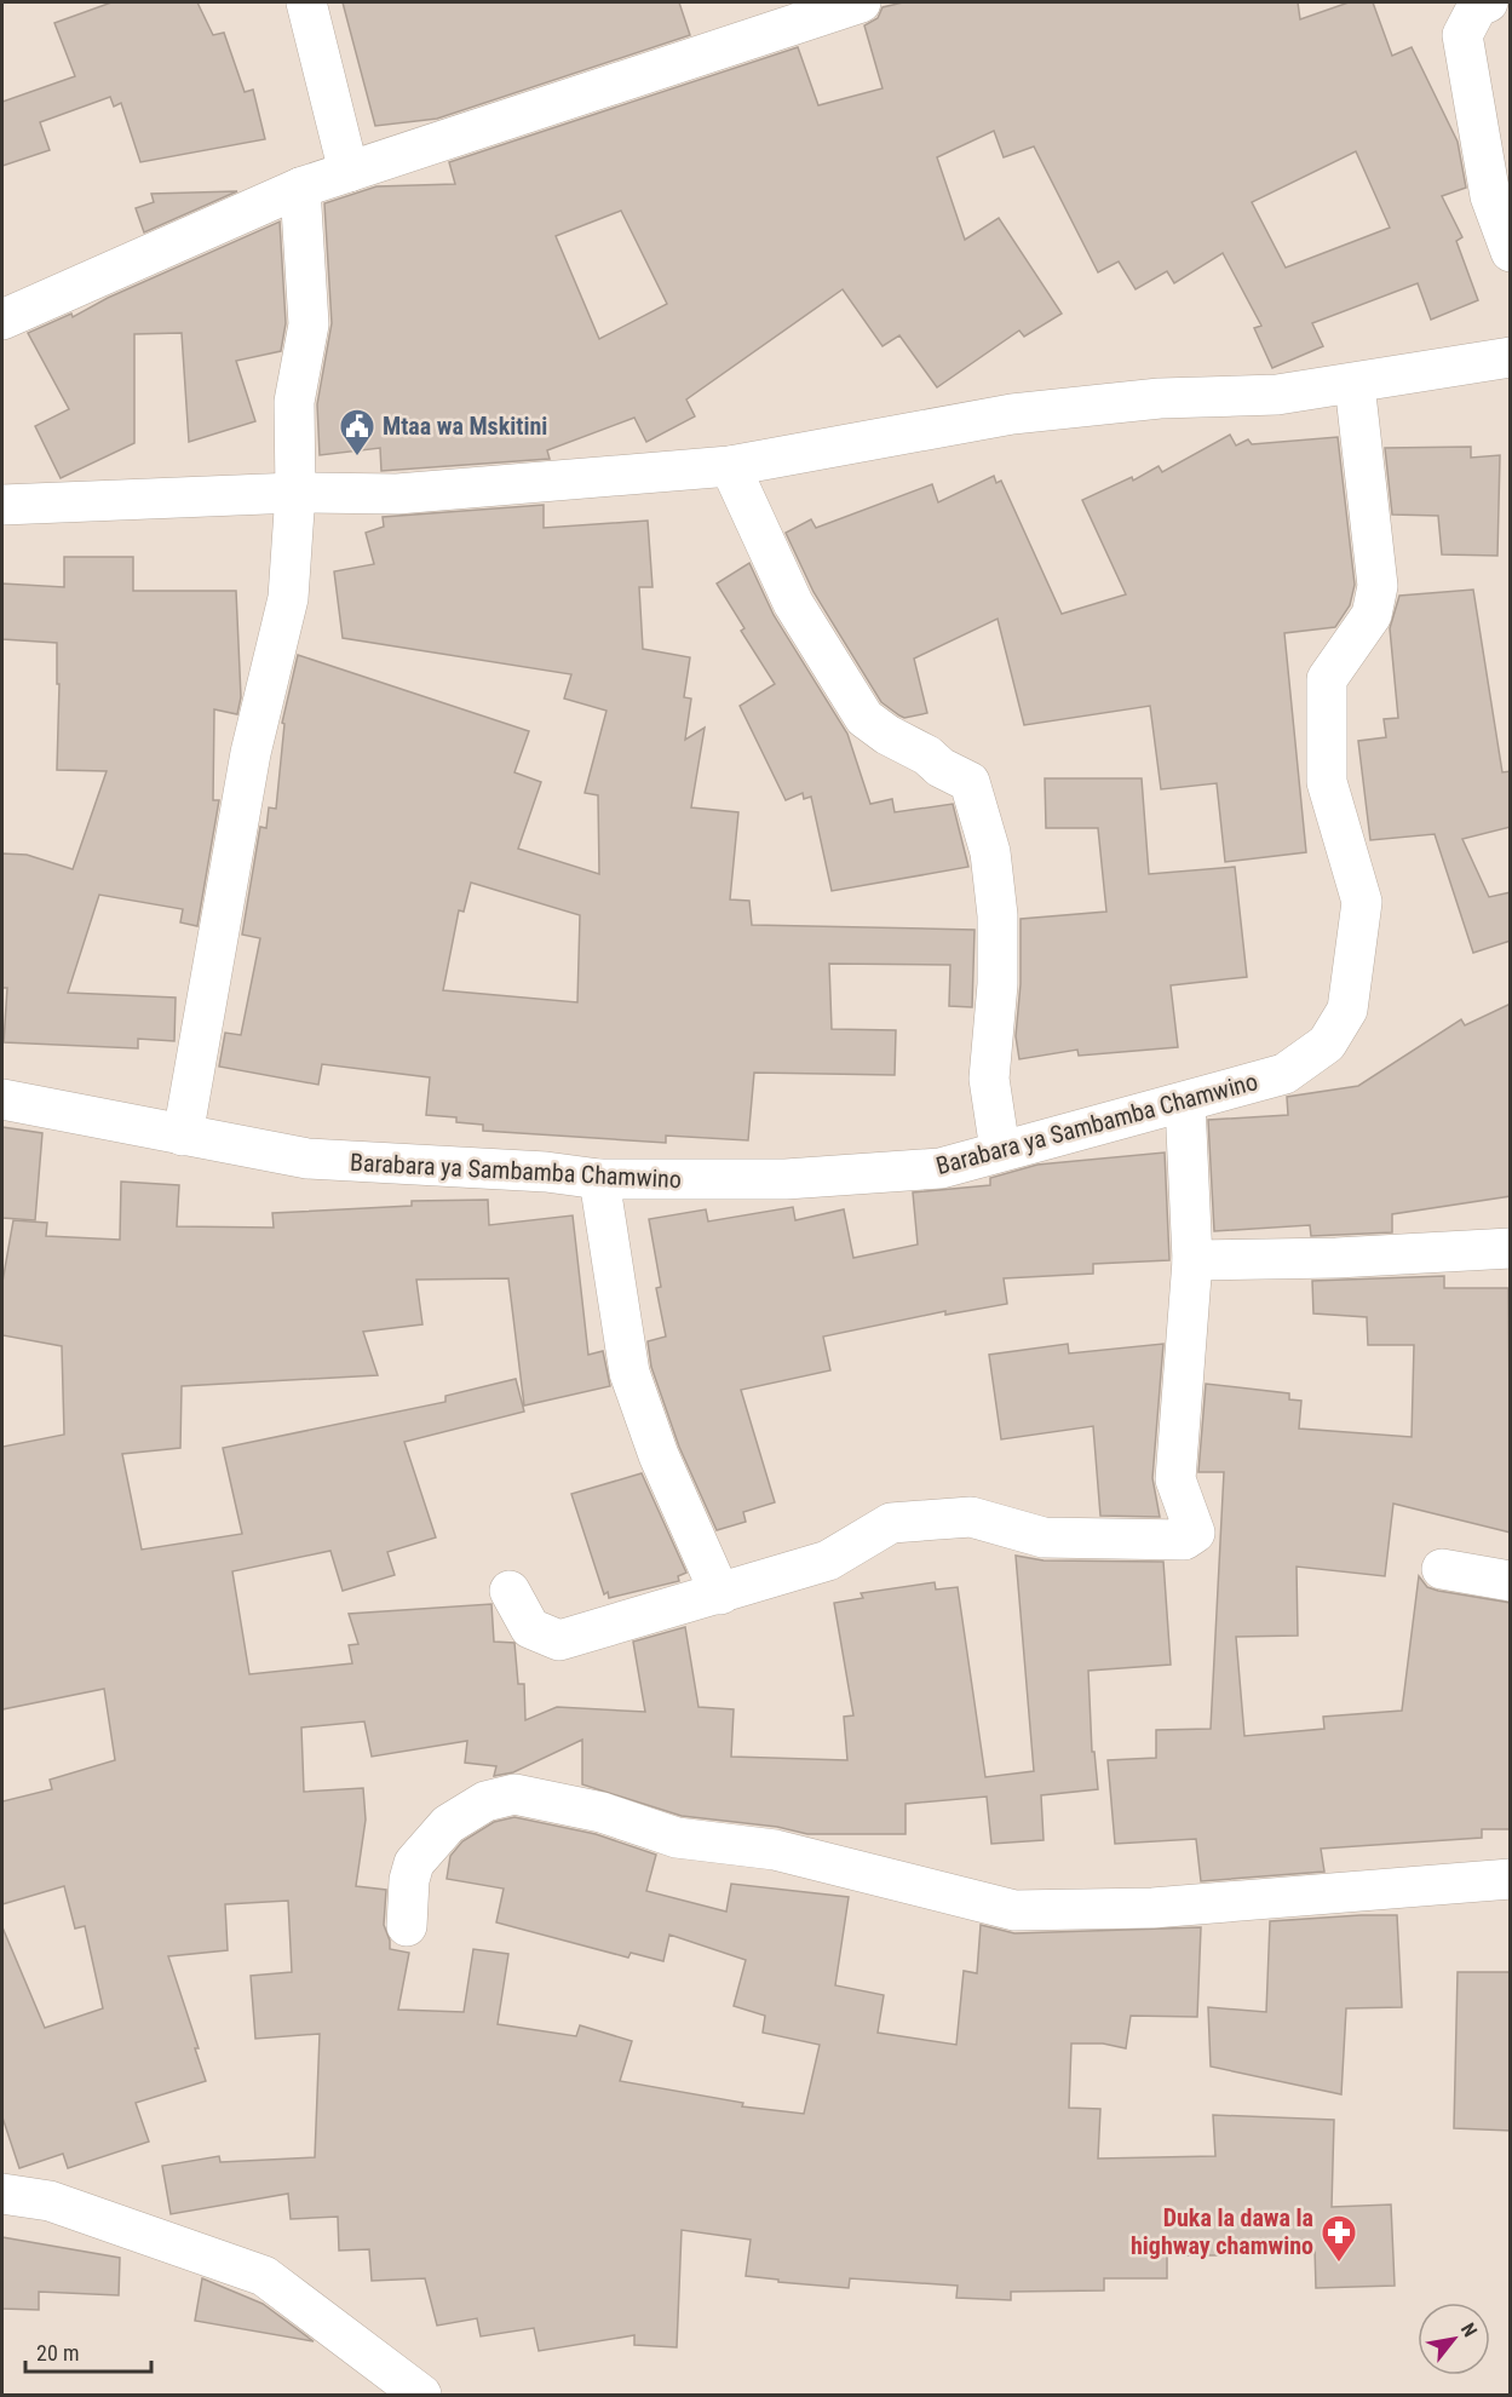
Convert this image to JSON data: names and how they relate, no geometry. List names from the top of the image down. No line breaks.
{"streets":{"street":["Barabara ya Sambamba Chamwino"]},"places":{"public building":["Mtaa wa Mskitini"],"pharmacy":["Duka la dawa la highway chamwino"]},"scale_bar":"20 m","north":"top right"}
